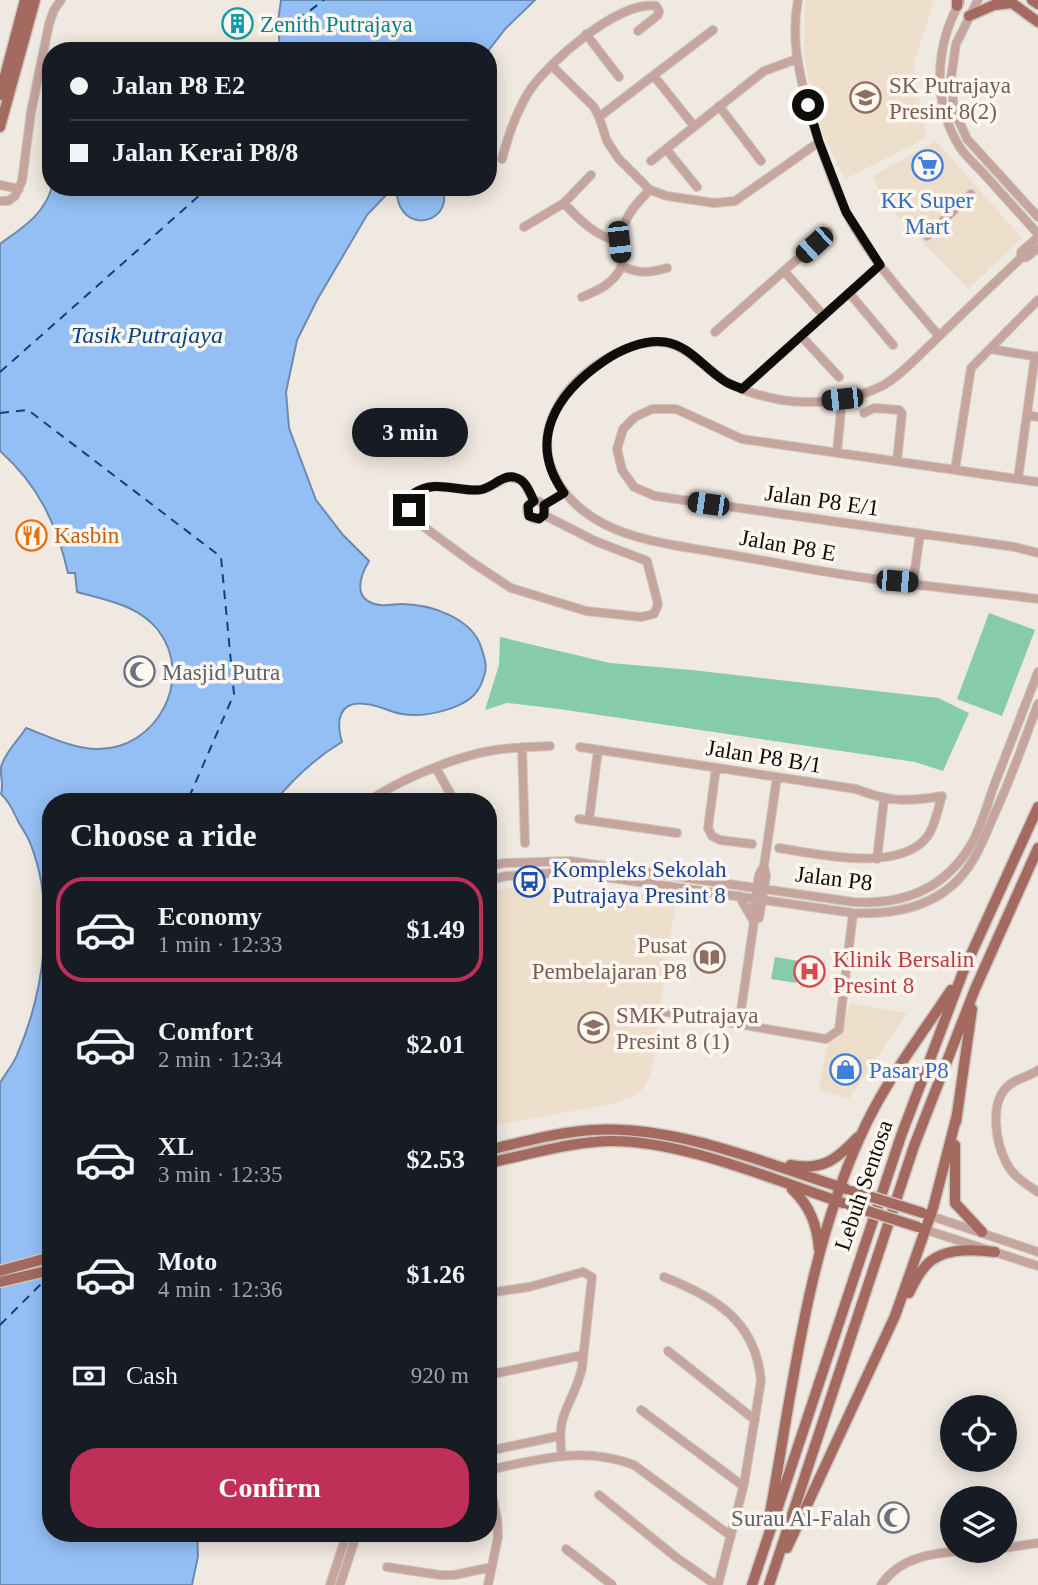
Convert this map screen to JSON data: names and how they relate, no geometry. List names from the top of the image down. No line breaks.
{"streets":{"main road":["Lebuh Sentosa"],"street":["Jalan P8 E/1","Jalan P8 E","Jalan P8 B/1","Jalan P8"]},"water":["Tasik Putrajaya"],"places":{"building":["Zenith Putrajaya"],"school or university":["SK Putrajaya Presint 8(2)","SMK Putrajaya Presint 8 (1)"],"supermarket":["KK Super Mart"],"restaurant":["Kasbin"],"mosque":["Masjid Putra","Surau Al-Falah"],"bus stop":["Kompleks Sekolah Putrajaya Presint 8"],"library":["Pusat Pembelajaran P8"],"hospital":["Klinik Bersalin Presint 8"],"shop":["Pasar P8"]},"page":{"banner":["Jalan P8 E2","Jalan Kerai P8/8"],"bubble":"3 min","heading":"Choose a ride","list":[{"name":"Economy","note":"1 min · 12:33","value":"$1.49"},{"name":"Comfort","note":"2 min · 12:34","value":"$2.01"},{"name":"XL","note":"3 min · 12:35","value":"$2.53"},{"name":"Moto","note":"4 min · 12:36","value":"$1.26"}],"pay":["Cash","920 m"],"buttons":"Confirm"}}
